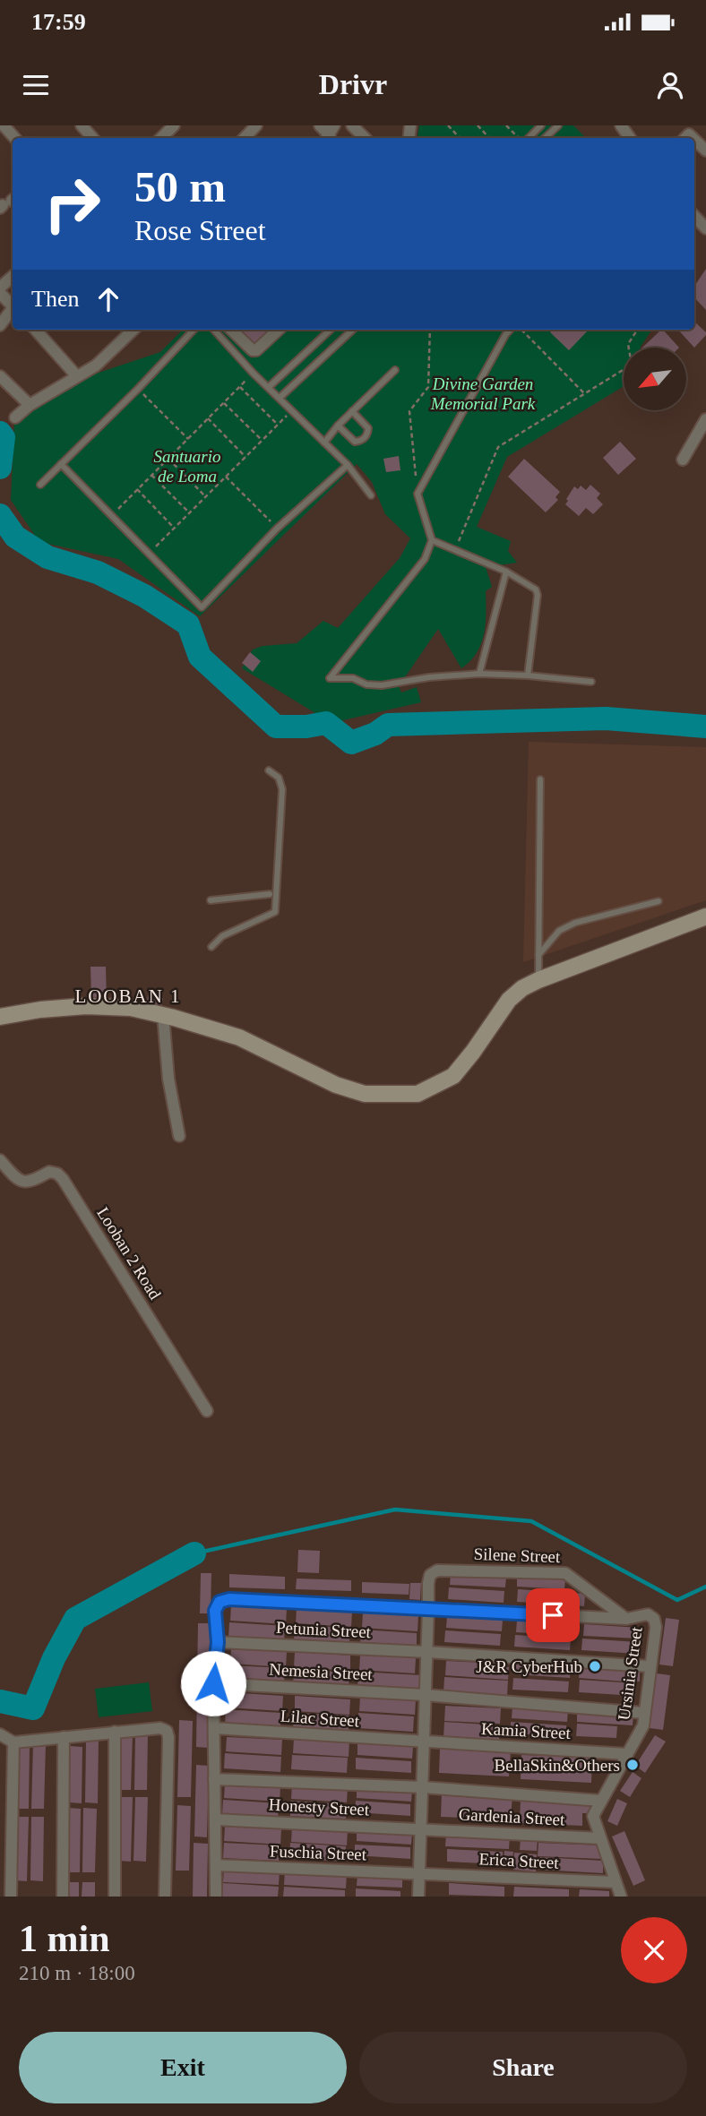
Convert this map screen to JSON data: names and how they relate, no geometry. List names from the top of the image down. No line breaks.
{"streets":{"street":["Looban 2 Road","Silene Street","Petunia Street","Nemesia Street","Ursinia Street","Lilac Street","Kamia Street","Honesty Street","Gardenia Street","Fuschia Street","Erica Street"]},"crossings":[["Silene Street","Ursinia Street"],["Petunia Street","Ursinia Street"],["Nemesia Street","Ursinia Street"],["Ursinia Street","Kamia Street"],["Ursinia Street","Gardenia Street"],["Ursinia Street","Erica Street"],["Lilac Street","Kamia Street"],["Honesty Street","Gardenia Street"],["Fuschia Street","Erica Street"]],"districts":["LOOBAN 1"],"parks":["Divine Garden Memorial Park","Santuario de Loma"],"places":["J&R CyberHub","BellaSkin&Others"],"north":"bottom left","page":{"status":"17:59","header":"Drivr","turn":["50 m","Rose Street"],"then":"Then","heading":["1 min","210 m · 18:00"],"buttons":["Exit","Share"]}}
